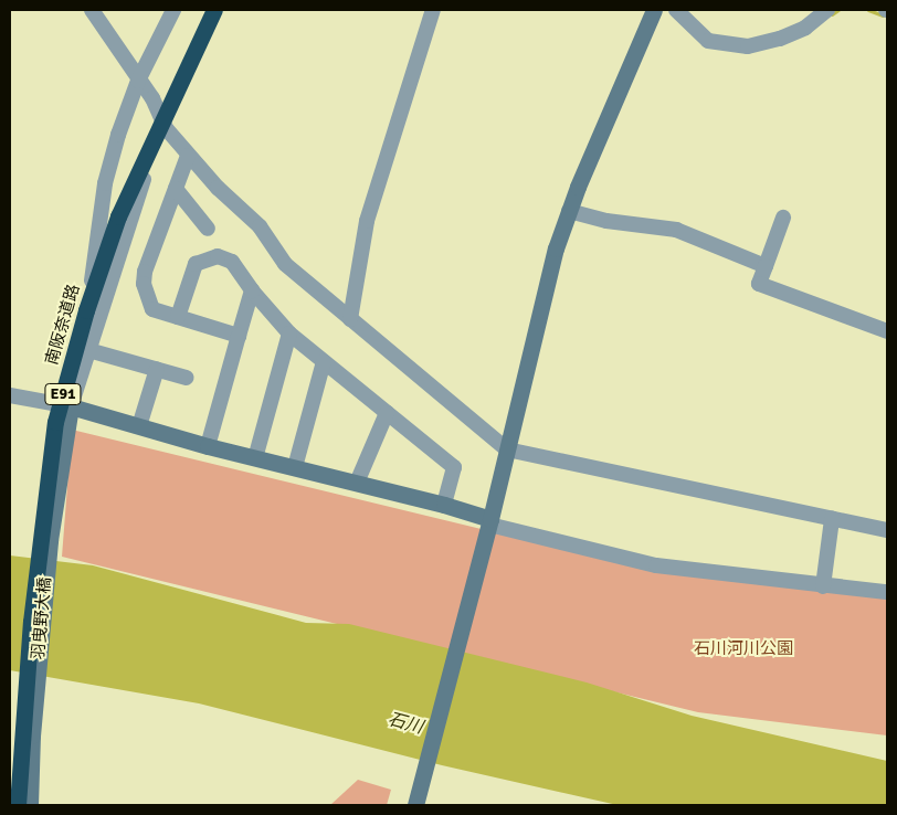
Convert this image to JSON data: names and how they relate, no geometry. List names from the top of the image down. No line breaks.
{"streets":{"highway":["南阪奈道路","E91"],"street":["羽曳野大橋"]},"water":["石川"],"parks":["石川河川公園"]}
